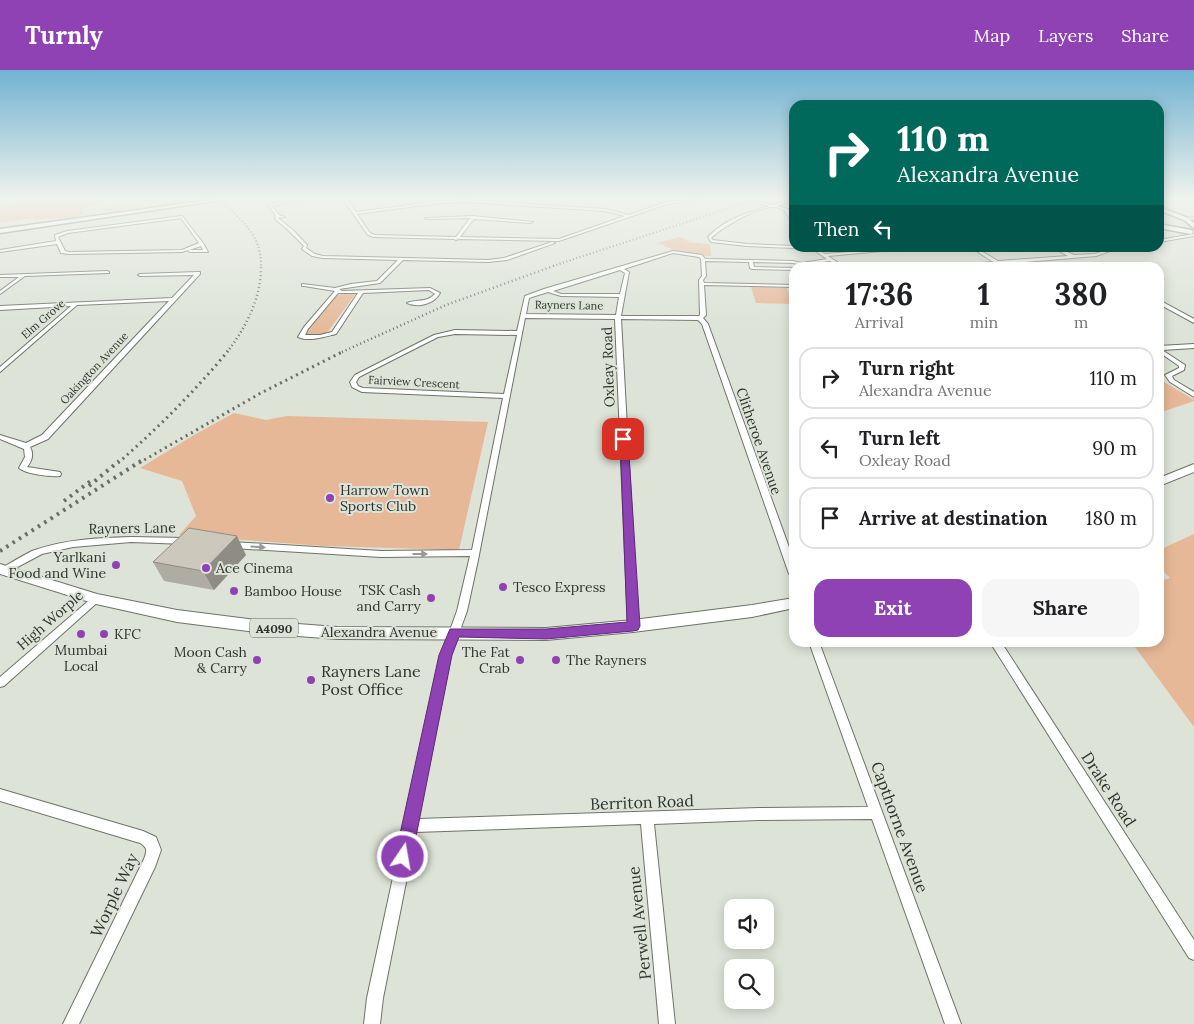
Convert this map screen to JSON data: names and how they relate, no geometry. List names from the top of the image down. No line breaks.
{"streets":{"main road":["A4090","Alexandra Avenue"],"street":["Rayners Lane","Elm Grove","Oxleay Road","Oakington Avenue","Fairview Crescent","Clitheroe Avenue","High Worple","Drake Road","Berriton Road","Capthorne Avenue","Worple Way","Perwell Avenue"]},"crossings":[["Rayners Lane","Oxleay Road"],["Rayners Lane","Fairview Crescent"],["Rayners Lane","Clitheroe Avenue"],["Rayners Lane","Alexandra Avenue"],["Rayners Lane","Berriton Road"],["Oxleay Road","Alexandra Avenue"],["High Worple","Alexandra Avenue"],["Berriton Road","Capthorne Avenue"],["Berriton Road","Perwell Avenue"]],"places":["Harrow Town Sports Club","Yarlkani Food and Wine","Ace Cinema","Tesco Express","Bamboo House","TSK Cash and Carry","Mumbai Local","KFC","Moon Cash & Carry","The Fat Crab","The Rayners","Rayners Lane Post Office"],"page":{"header":"Turnly","nav":["Map","Layers","Share"],"turn":["110 m","Alexandra Avenue"],"then":"Then","eta":["17:36","Arrival","1","min","380","m"],"list":[{"name":"Turn right","note":"Alexandra Avenue","value":"110 m"},{"name":"Turn left","note":"Oxleay Road","value":"90 m"},{"name":"Arrive at destination","value":"180 m"}],"buttons":["Exit","Share"]}}
